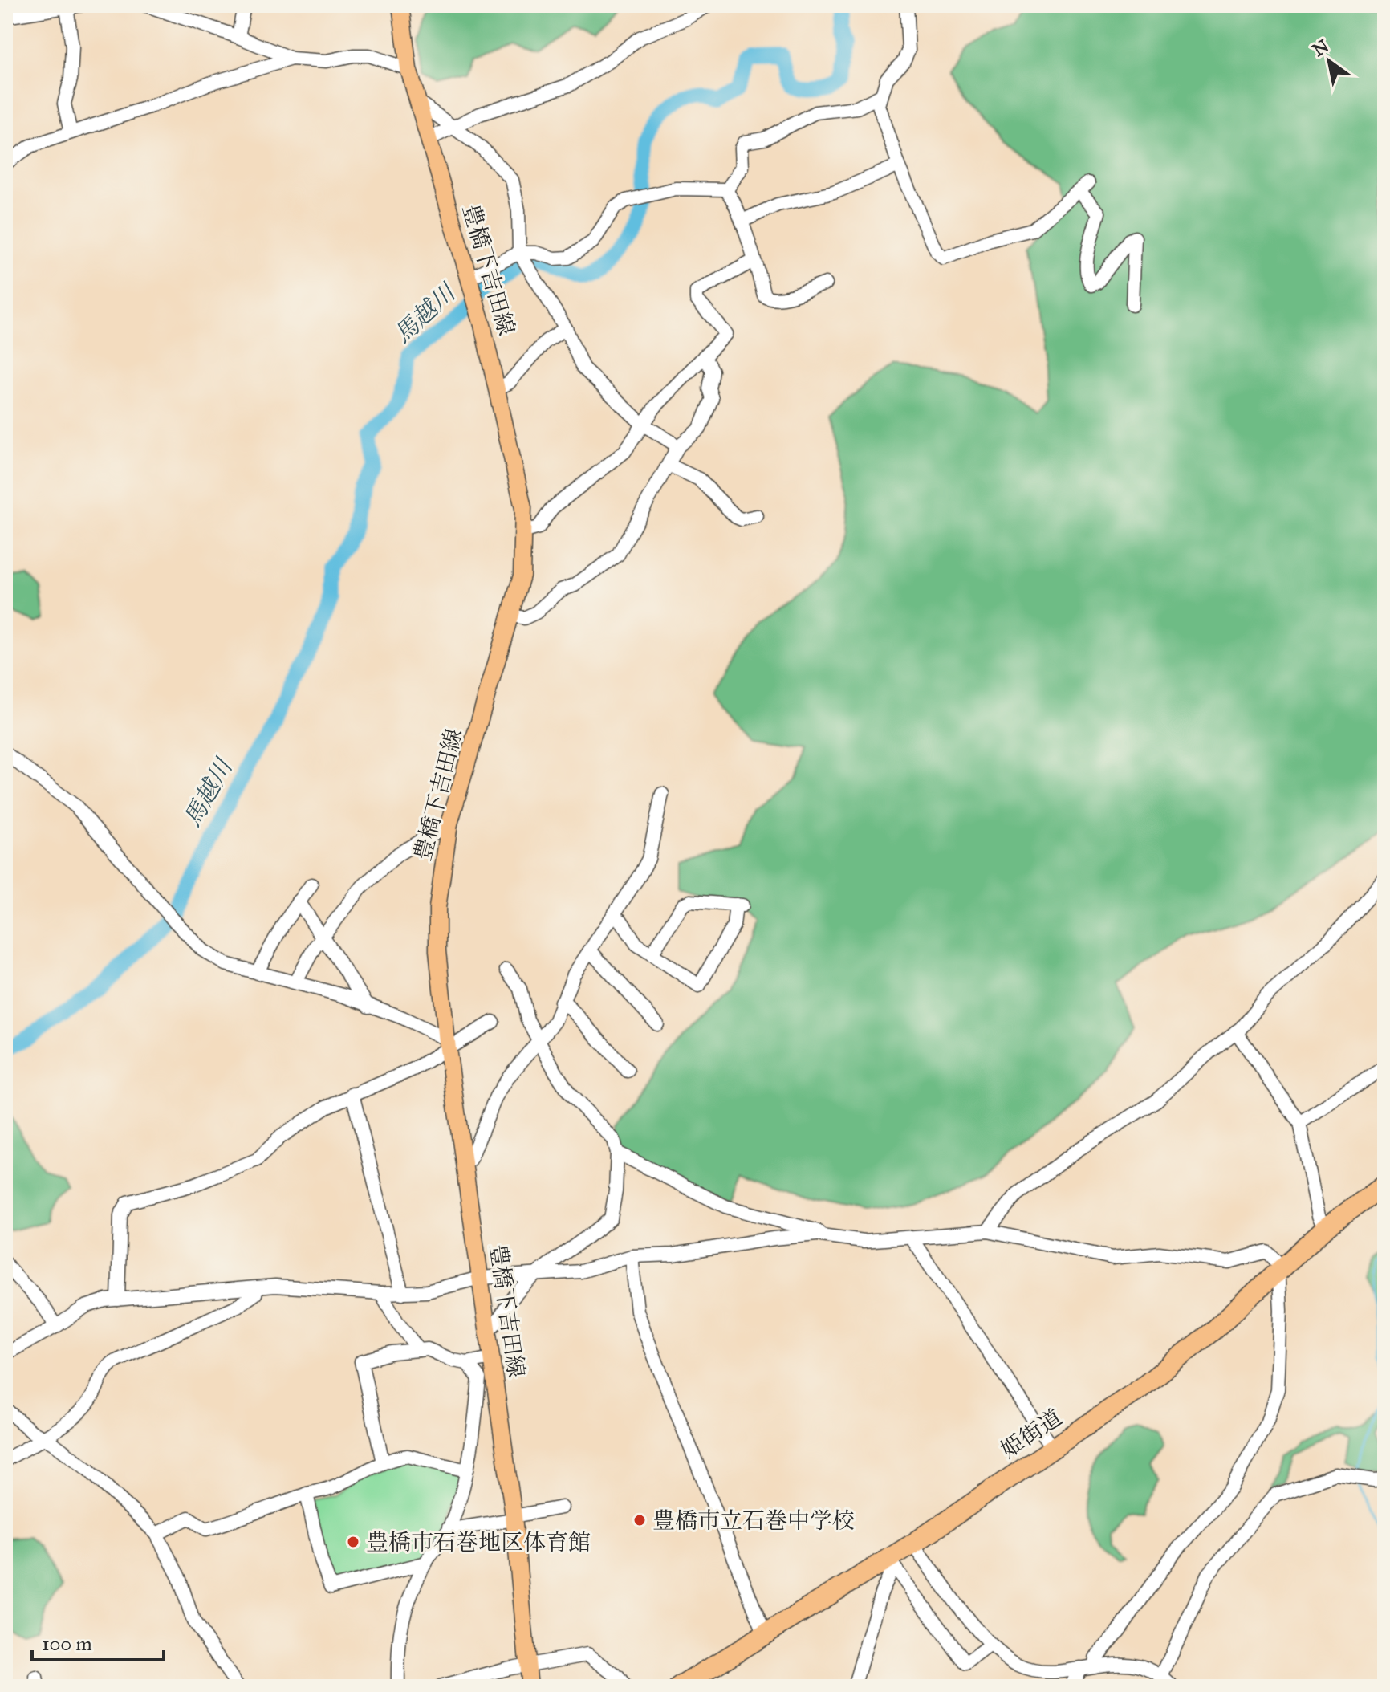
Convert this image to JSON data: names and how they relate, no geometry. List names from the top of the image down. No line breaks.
{"streets":{"highway":["姫街道"],"main road":["豊橋下吉田線"]},"water":["馬越川"],"places":["豊橋市立石巻中学校","豊橋市石巻地区体育館"],"scale_bar":"100 m","north":"top left"}
